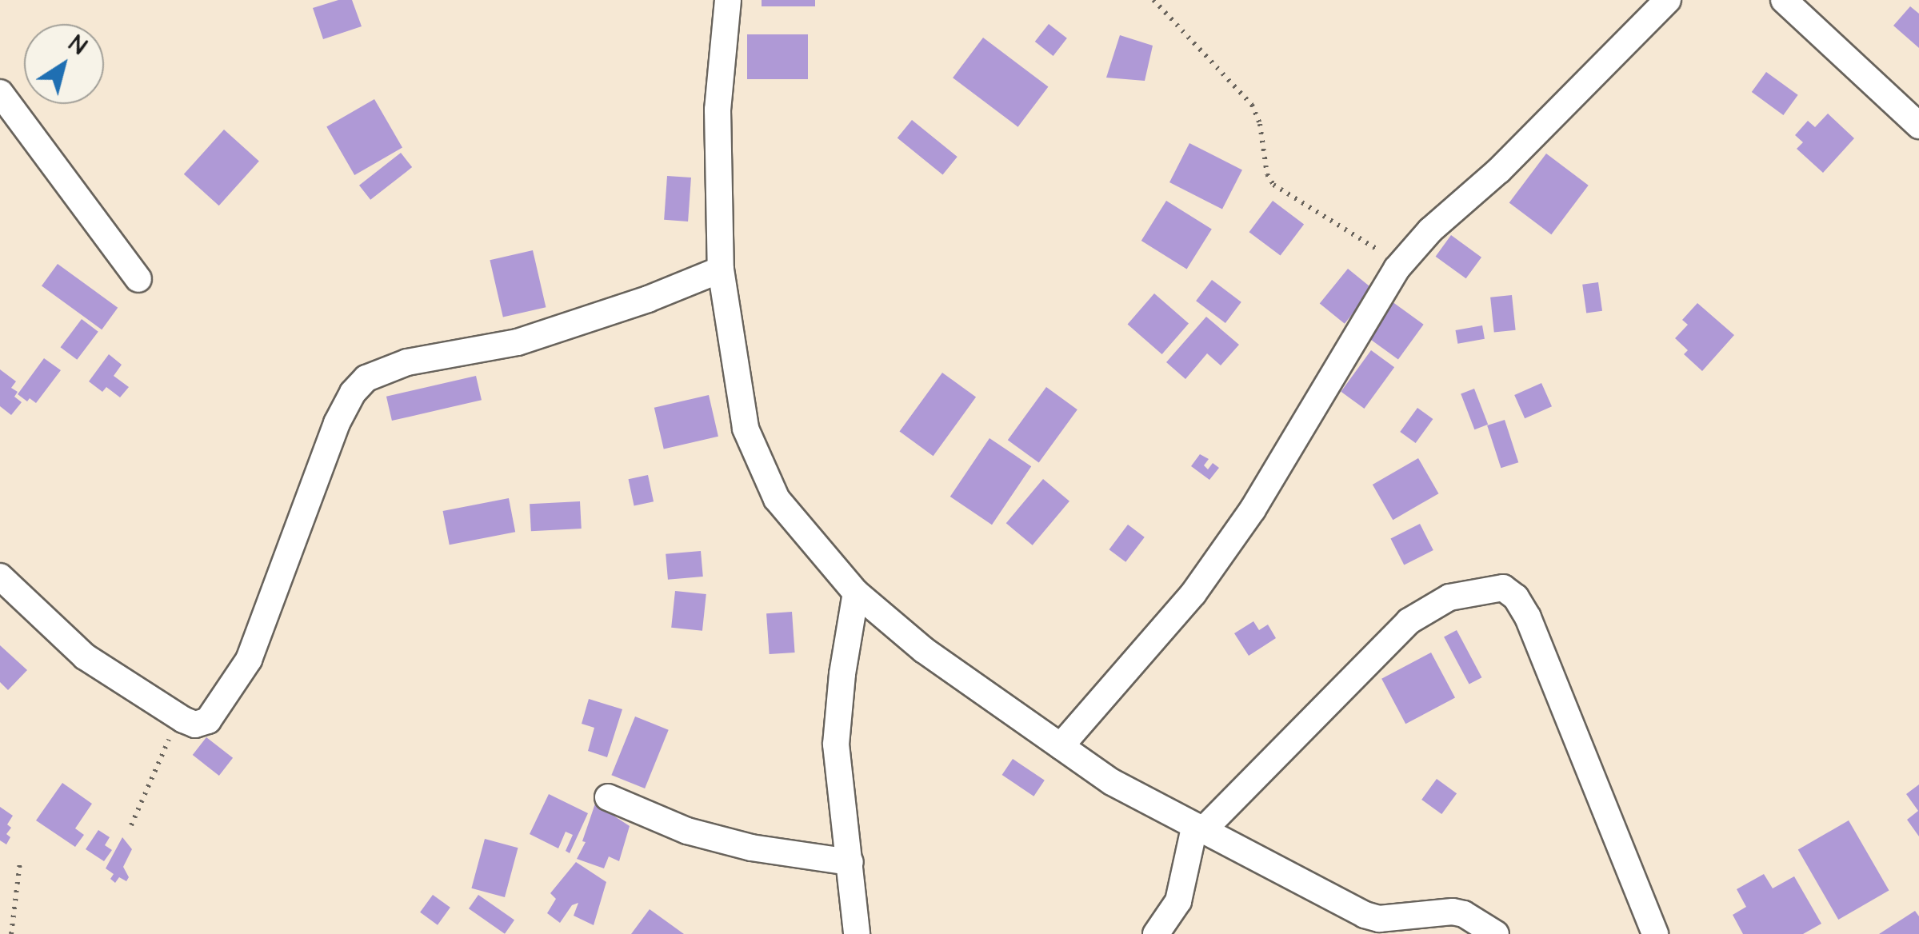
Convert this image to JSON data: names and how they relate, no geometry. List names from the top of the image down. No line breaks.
{"north":"top right"}
